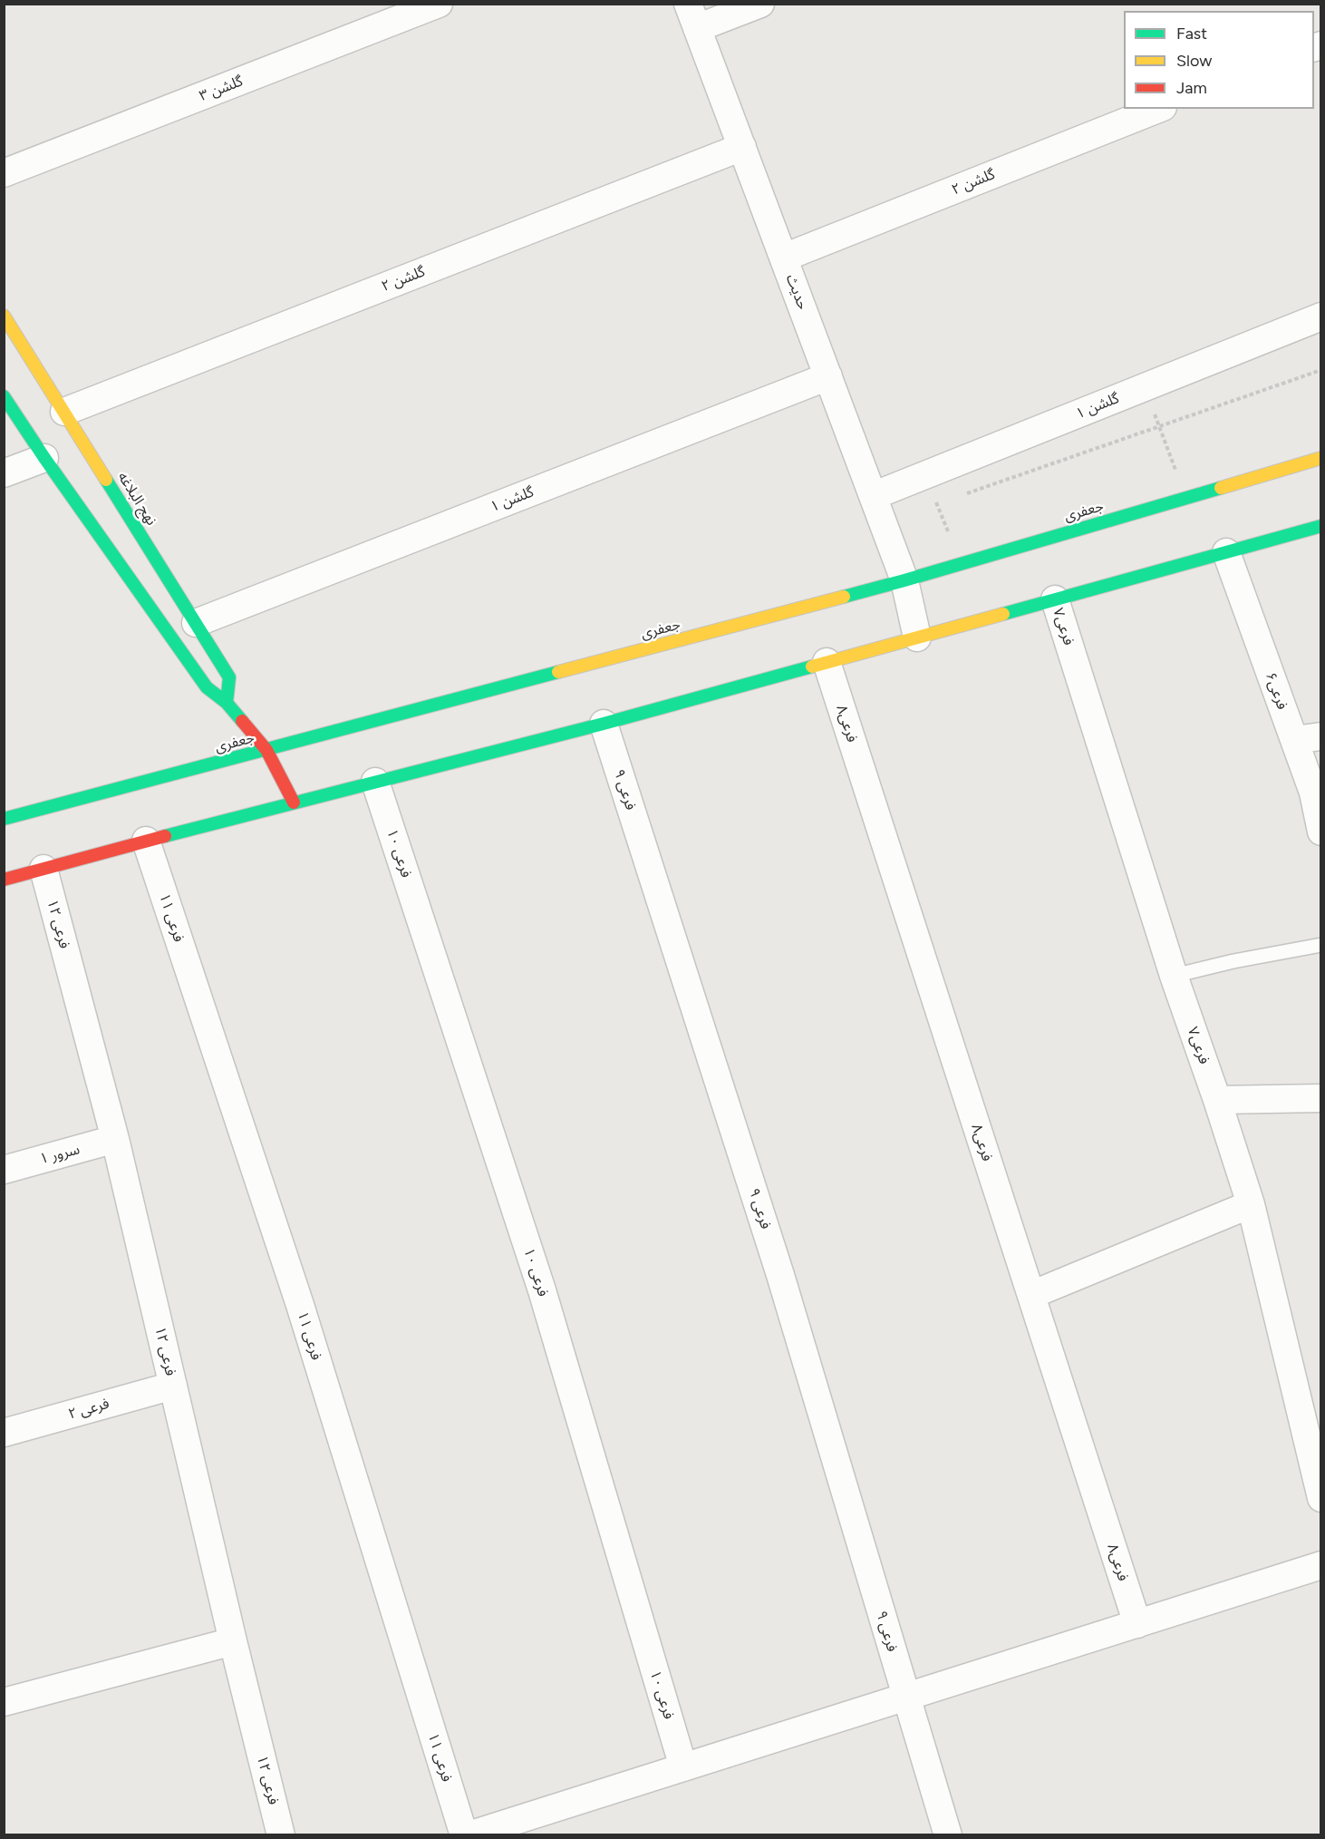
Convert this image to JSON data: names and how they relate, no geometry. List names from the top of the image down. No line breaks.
{"streets":{"main road":["نهج البلاغه","جعفری"],"street":["گلشن ۳","گلشن ۲","حدیث","گلشن ۱","فرعی۷","فرعی۶","فرعی۸","فرعی ۹","فرعی ۱۰","فرعی ۱۱","فرعی ۱۲","سرور ۱","فرعی ۲"]},"crossings":[["گلشن ۲","حدیث"],["گلشن ۲","نهج البلاغه"],["حدیث","گلشن ۱"],["حدیث","جعفری"],["گلشن ۱","نهج البلاغه"],["فرعی ۱۲","سرور ۱"],["فرعی ۱۲","فرعی ۲"]],"legend":["Fast","Slow","Jam"]}
